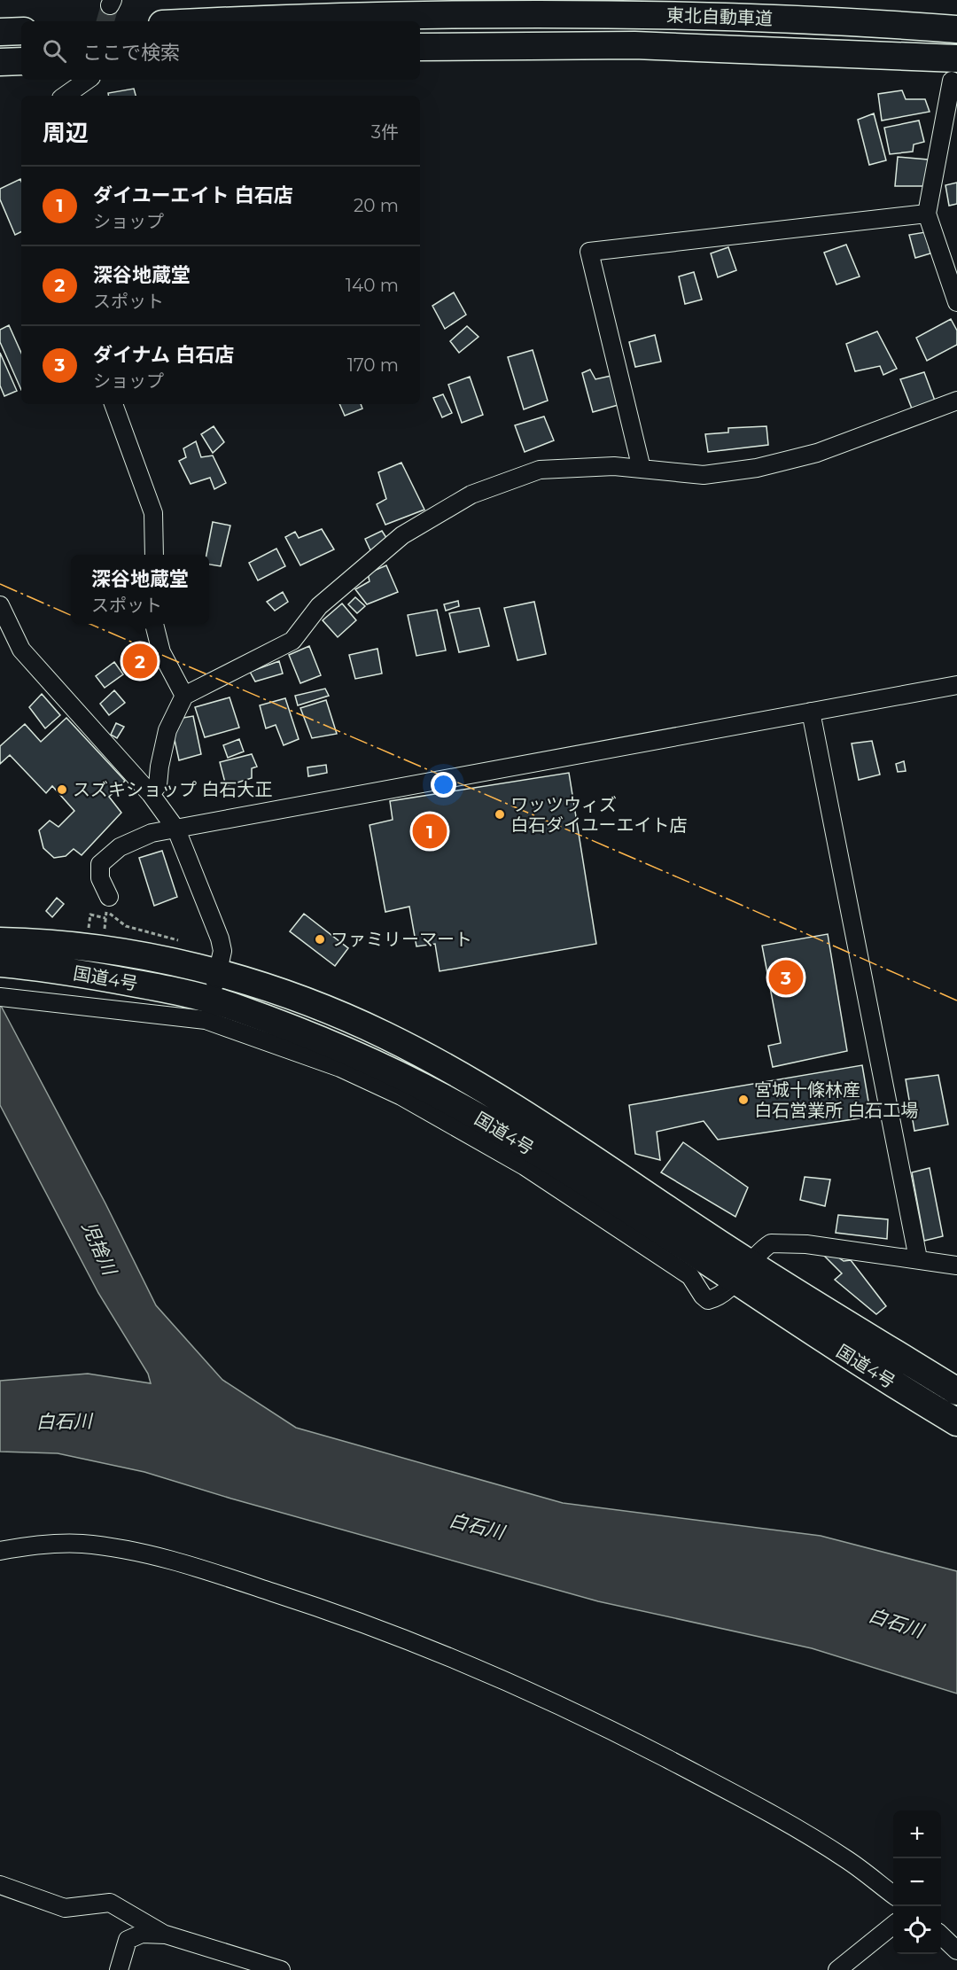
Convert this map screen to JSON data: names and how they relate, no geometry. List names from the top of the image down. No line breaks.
{"streets":{"highway":["東北自動車道","国道4号"]},"water":["児捨川","白石川"],"places":["スズキショップ 白石大正","ワッツウィズ 白石ダイユーエイト店","ファミリーマート","宮城十條林産 白石営業所 白石工場"],"page":{"search":"ここで検索","heading":["周辺","3件"],"list":[{"mark":"1","name":"ダイユーエイト 白石店","note":"ショップ","value":"20 m"},{"mark":"2","name":"深谷地蔵堂","note":"スポット","value":"140 m"},{"mark":"3","name":"ダイナム 白石店","note":"ショップ","value":"170 m"}],"popup":["深谷地蔵堂","スポット"],"pins":["2","1","3"],"map_buttons":["+","−"]}}
